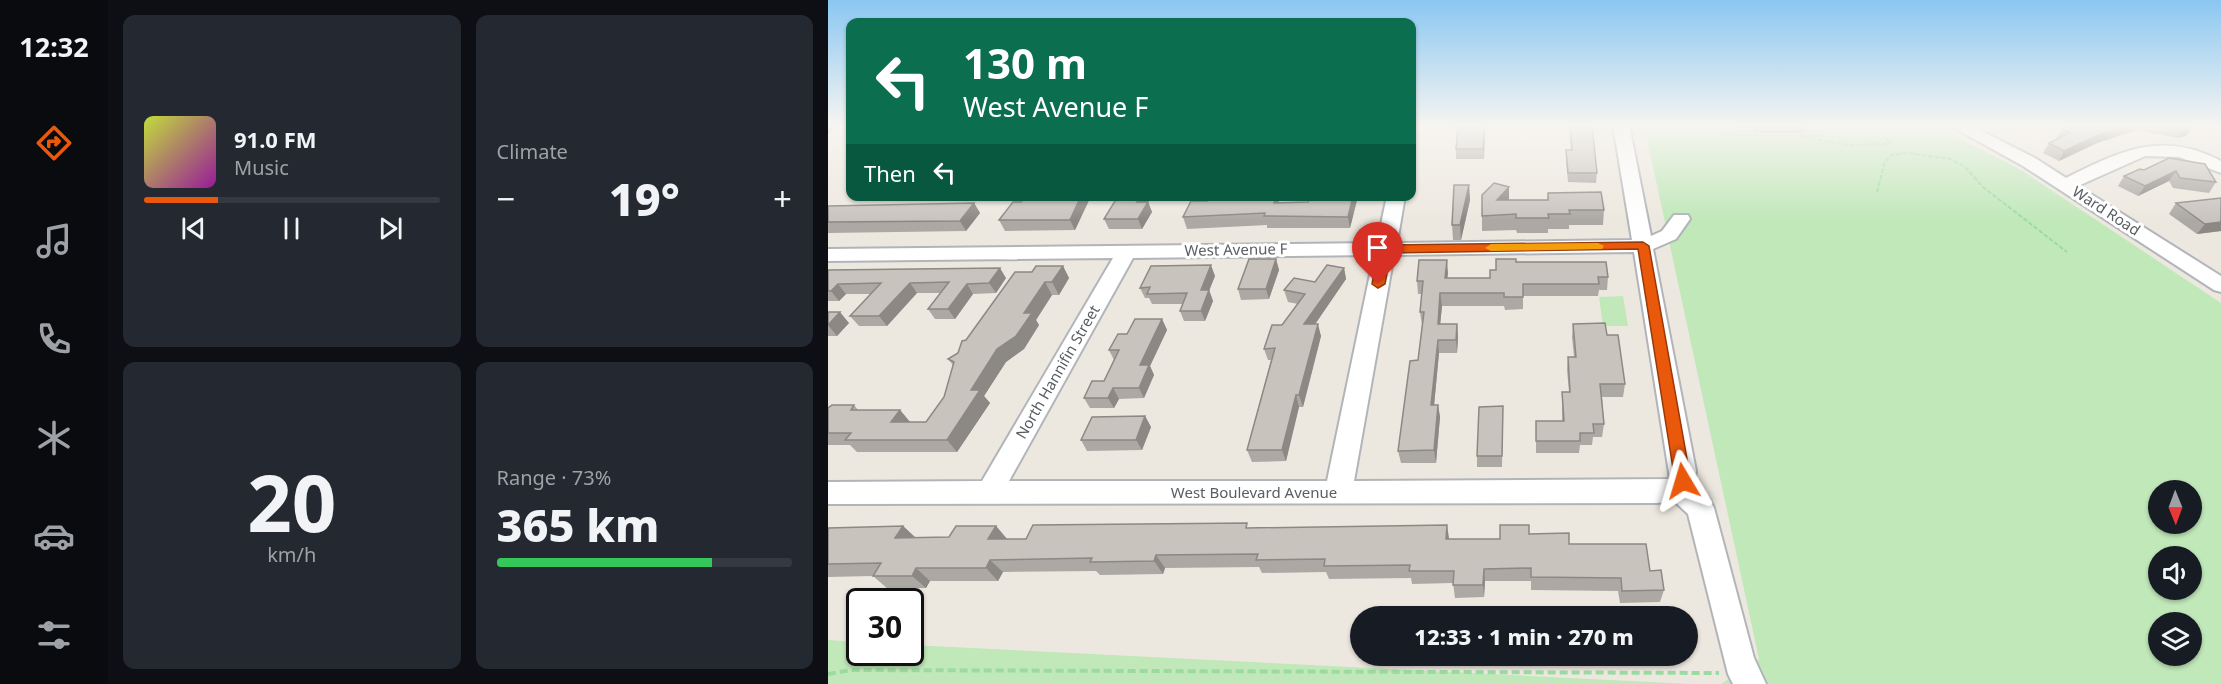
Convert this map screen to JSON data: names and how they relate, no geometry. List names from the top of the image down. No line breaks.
{"streets":{"street":["Ward Road","West Avenue F","North Hannifin Street","West Boulevard Avenue"]},"crossings":[["West Avenue F","North Hannifin Street"],["North Hannifin Street","West Boulevard Avenue"]],"north":"bottom","page":{"tabs":"12:32","tile":["Climate",["20","km/h"],["Range · 73%","365 km"]],"turn":["130 m","West Avenue F"],"song":["91.0 FM","Music"],"then":"Then","heat":["−","19°","+"],"limit":"30","trip":"12:33 · 1 min · 270 m"}}
